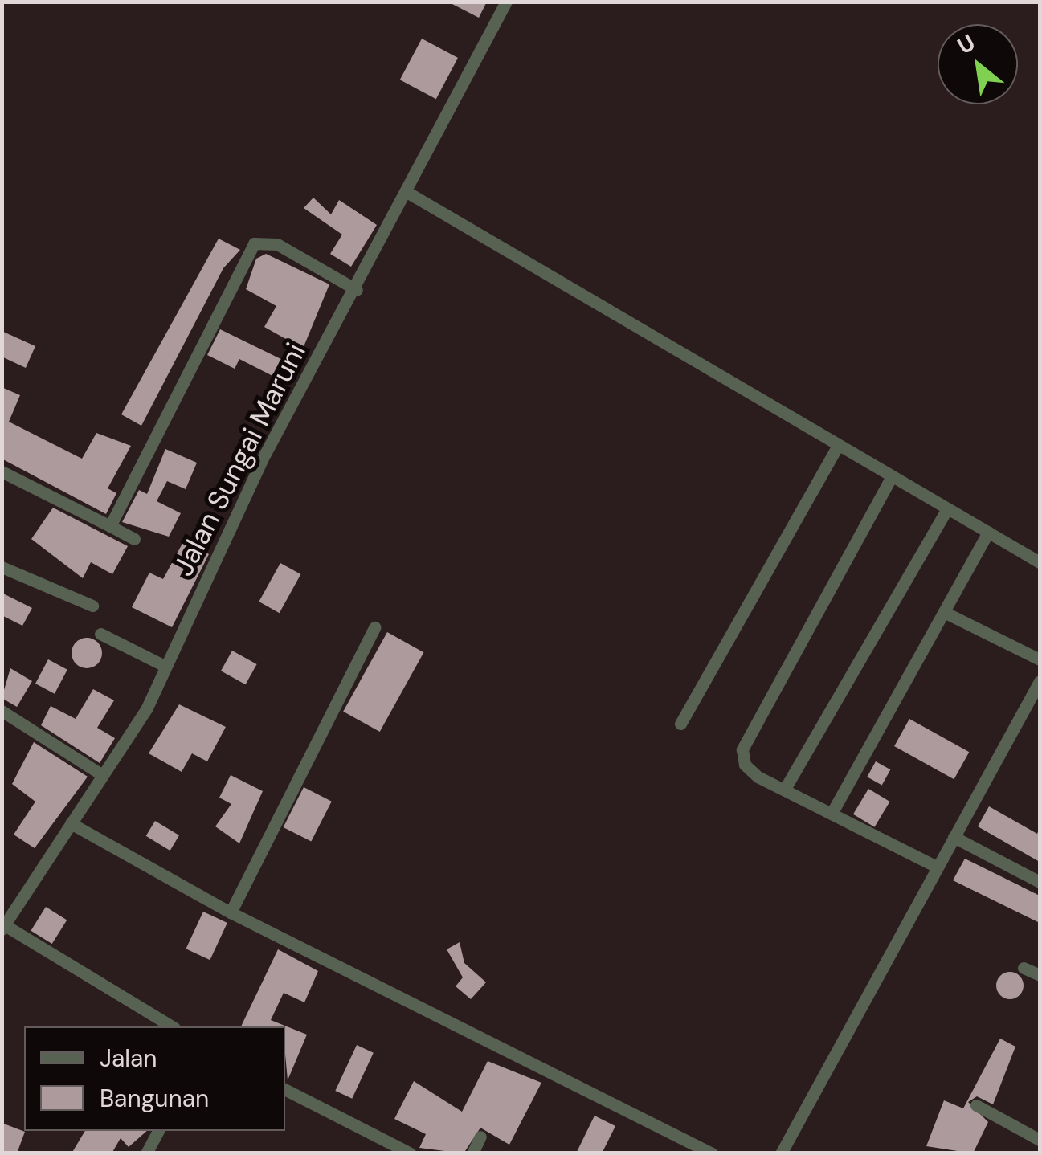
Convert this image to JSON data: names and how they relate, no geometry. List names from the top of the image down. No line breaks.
{"streets":{"street":["Jalan Sungai Maruni"]},"legend":["Jalan","Bangunan"],"north":"top left"}
